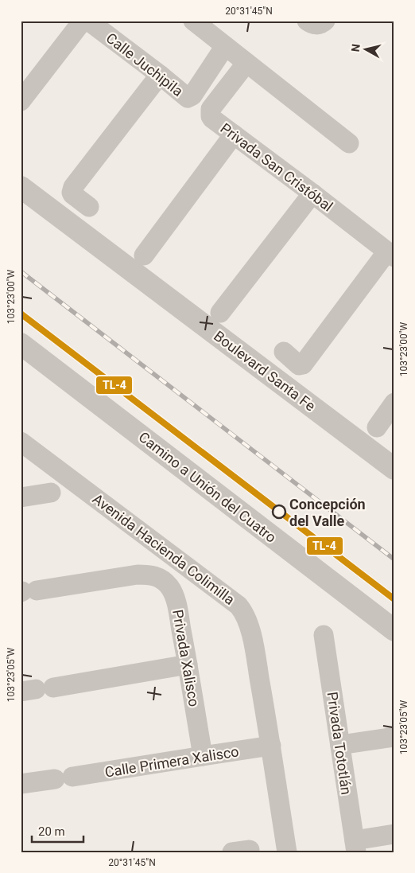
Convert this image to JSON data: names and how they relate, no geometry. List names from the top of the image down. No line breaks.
{"streets":{"street":["Calle Juchipila","Privada San Cristóbal","Boulevard Santa Fe","Camino a Unión del Cuatro","Avenida Hacienda Colimilla","Privada Xalisco","Privada Tototlán","Calle Primera Xalisco"]},"crossings":[["Avenida Hacienda Colimilla","Calle Primera Xalisco"],["Privada Xalisco","Calle Primera Xalisco"]],"places":["Concepción del Valle"],"lines":["transit line TL-4"],"scale_bar":"20 m","north":"left","coordinates":["20°31'45\"N","103°23'00\"W","103°23'05\"W"]}
